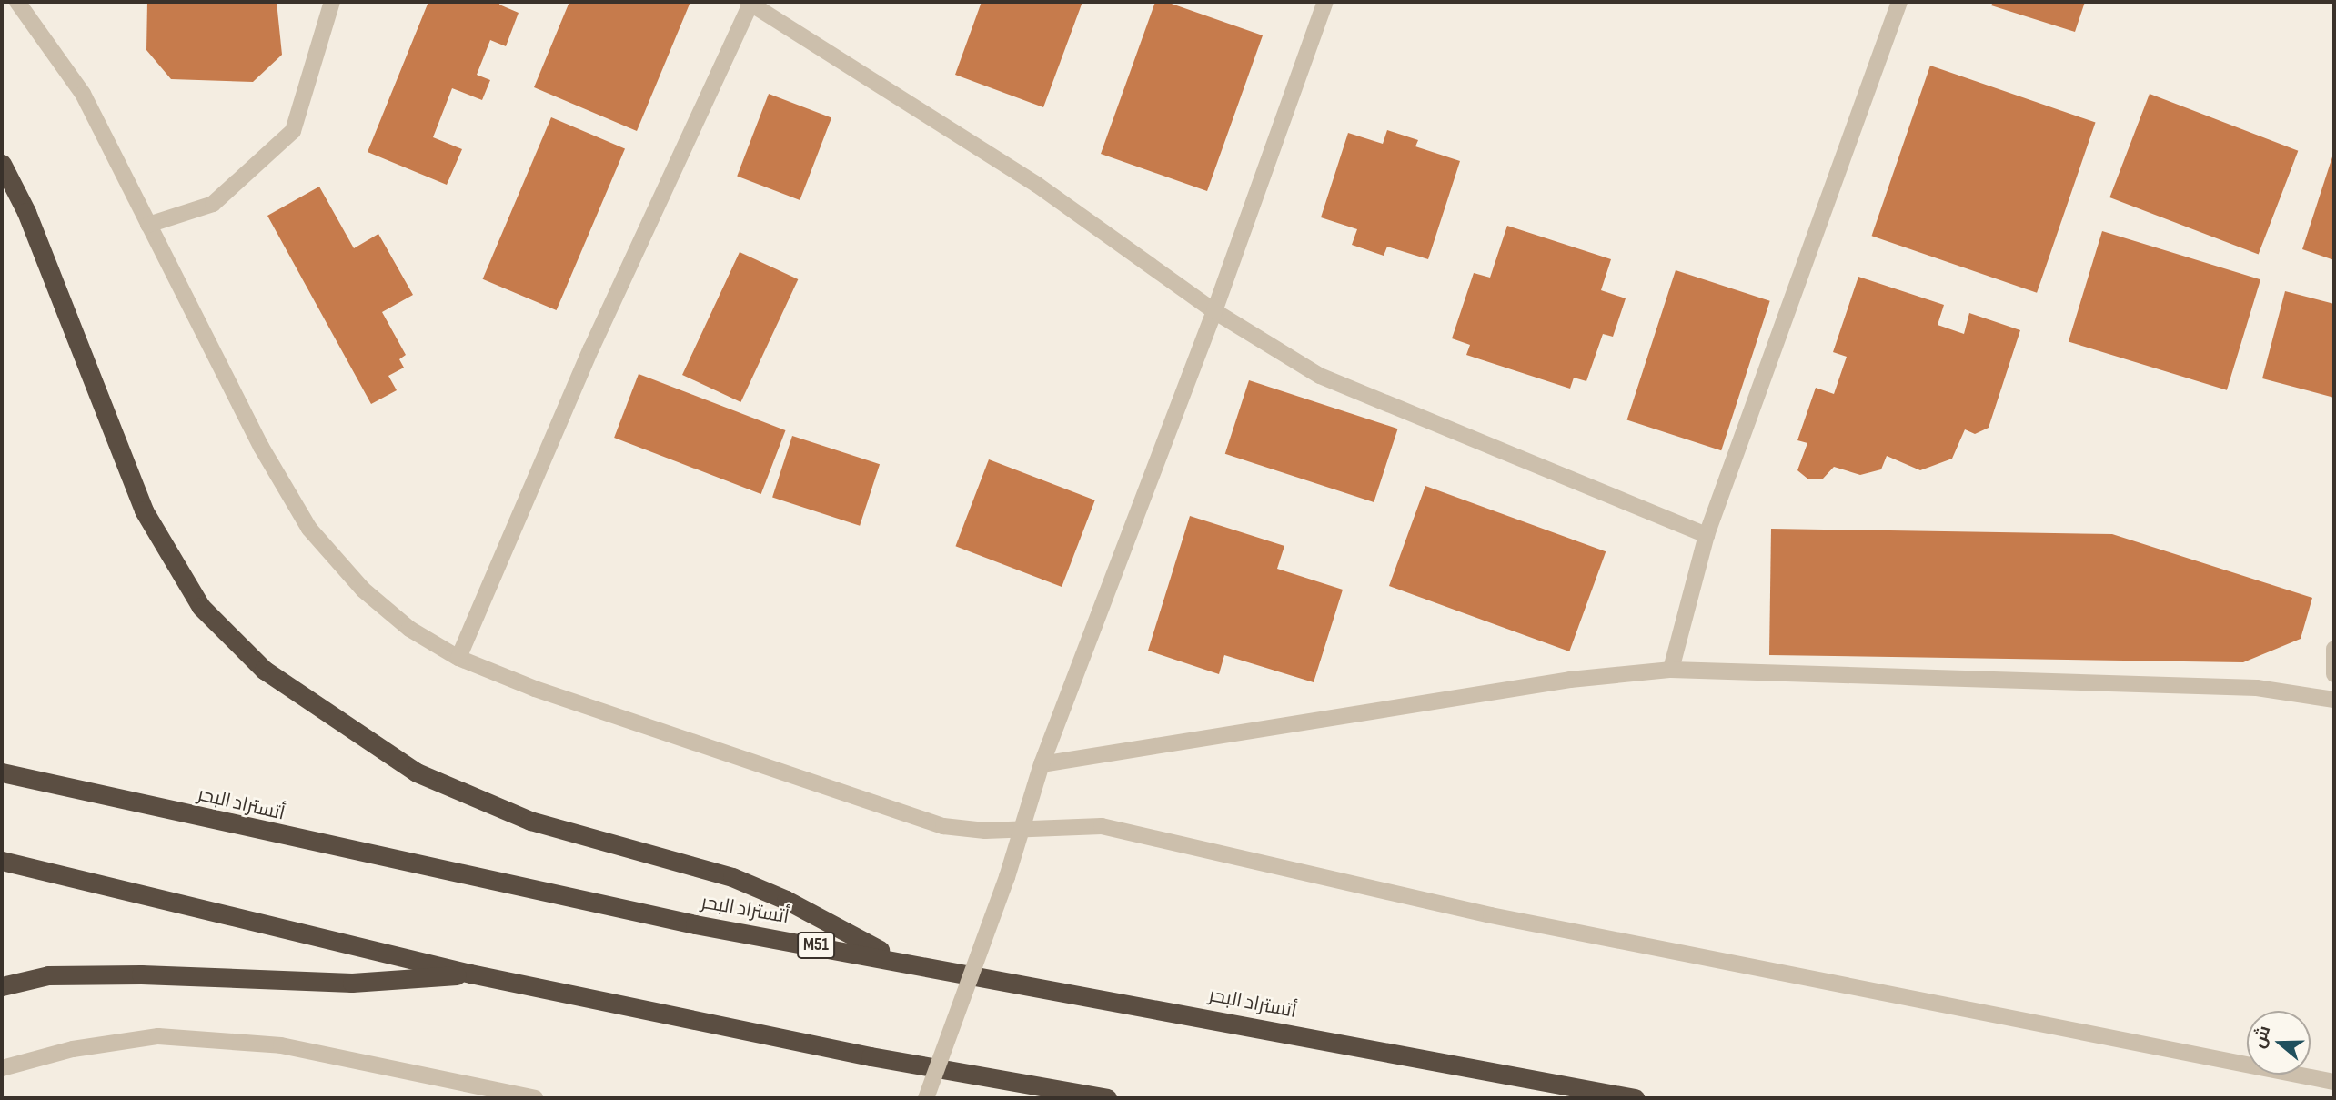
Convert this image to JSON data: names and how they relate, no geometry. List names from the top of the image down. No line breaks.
{"streets":{"highway":["أتستراد البحر","M51"]},"north":"left"}
